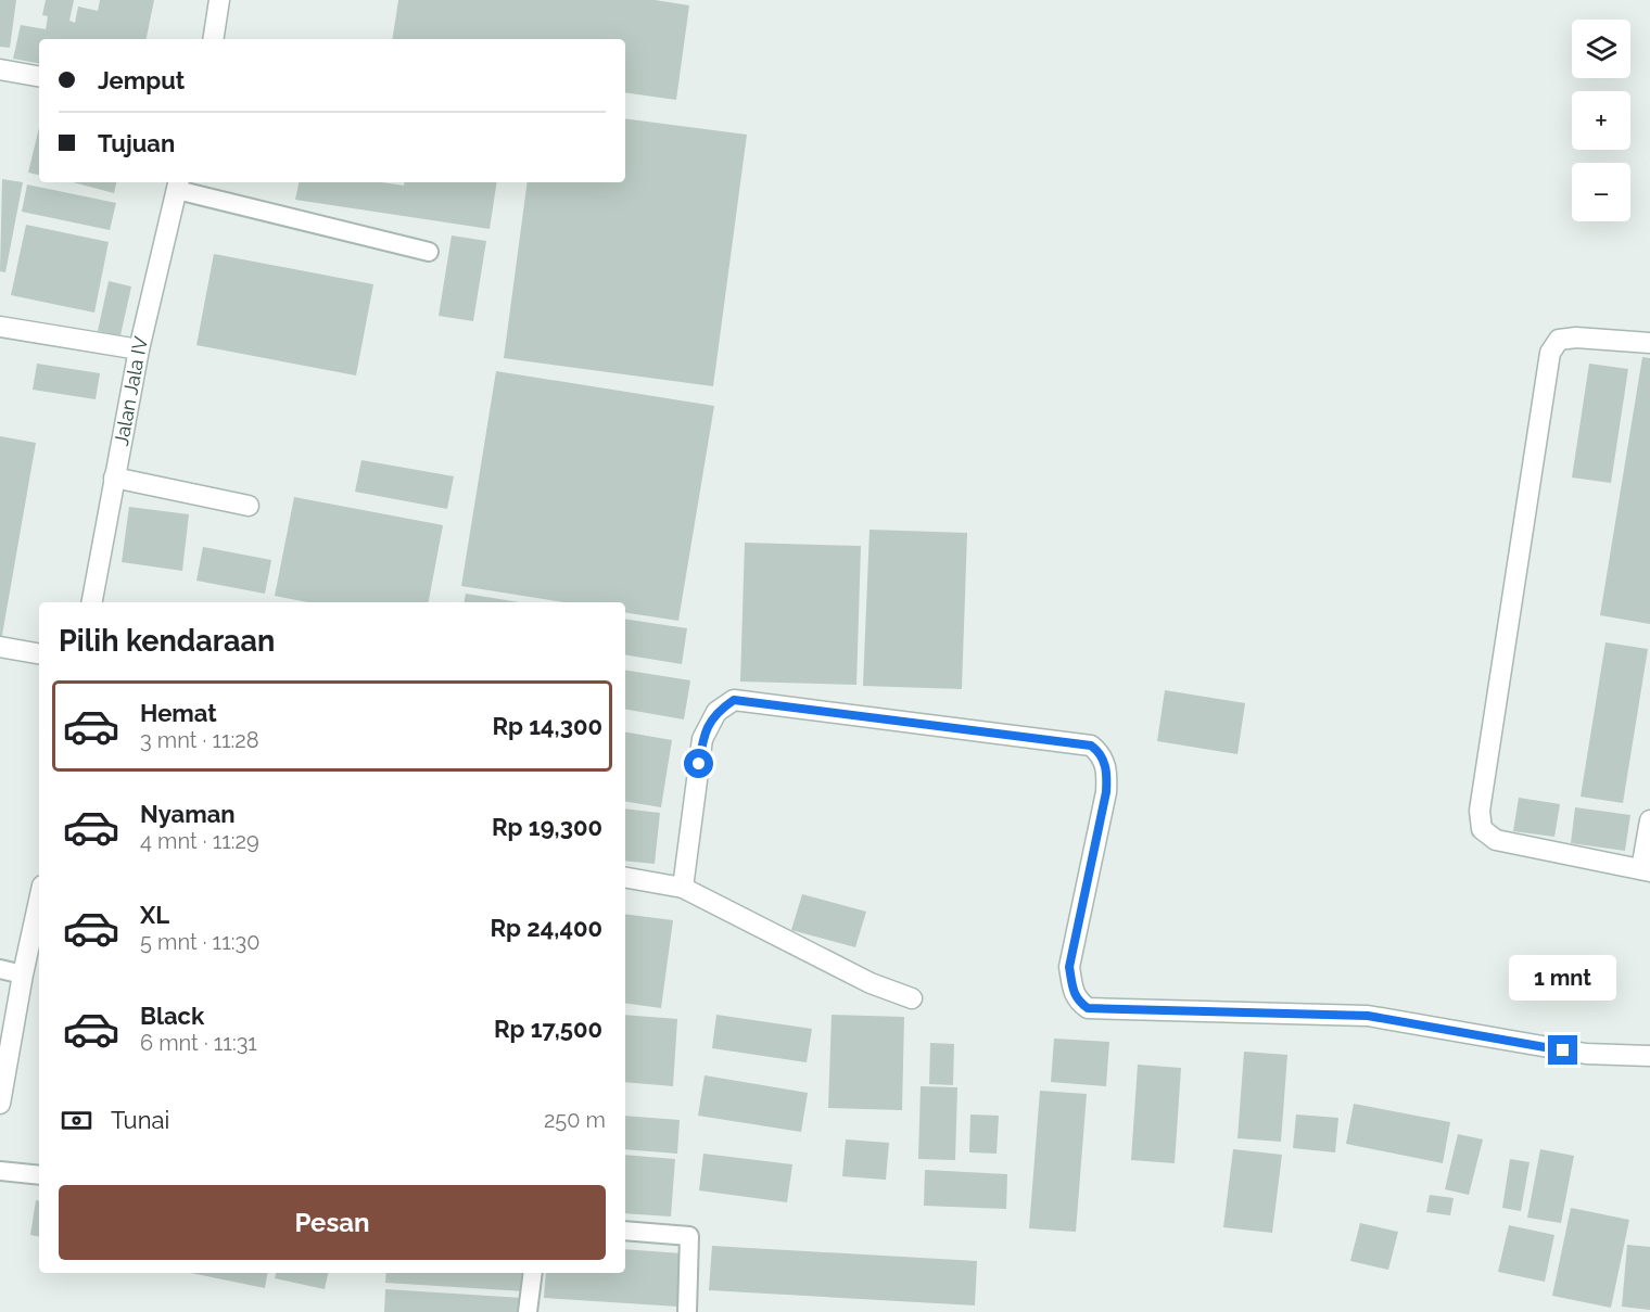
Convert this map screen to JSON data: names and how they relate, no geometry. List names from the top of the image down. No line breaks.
{"streets":{"street":["Jalan Jala IV"]},"page":{"map_buttons":["+","−"],"banner":["Jemput","Tujuan"],"heading":"Pilih kendaraan","list":[{"name":"Hemat","note":"3 mnt · 11:28","value":"Rp 14,300"},{"name":"Nyaman","note":"4 mnt · 11:29","value":"Rp 19,300"},{"name":"XL","note":"5 mnt · 11:30","value":"Rp 24,400"},{"name":"Black","note":"6 mnt · 11:31","value":"Rp 17,500"}],"bubble":"1 mnt","pay":["Tunai","250 m"],"buttons":"Pesan"}}
